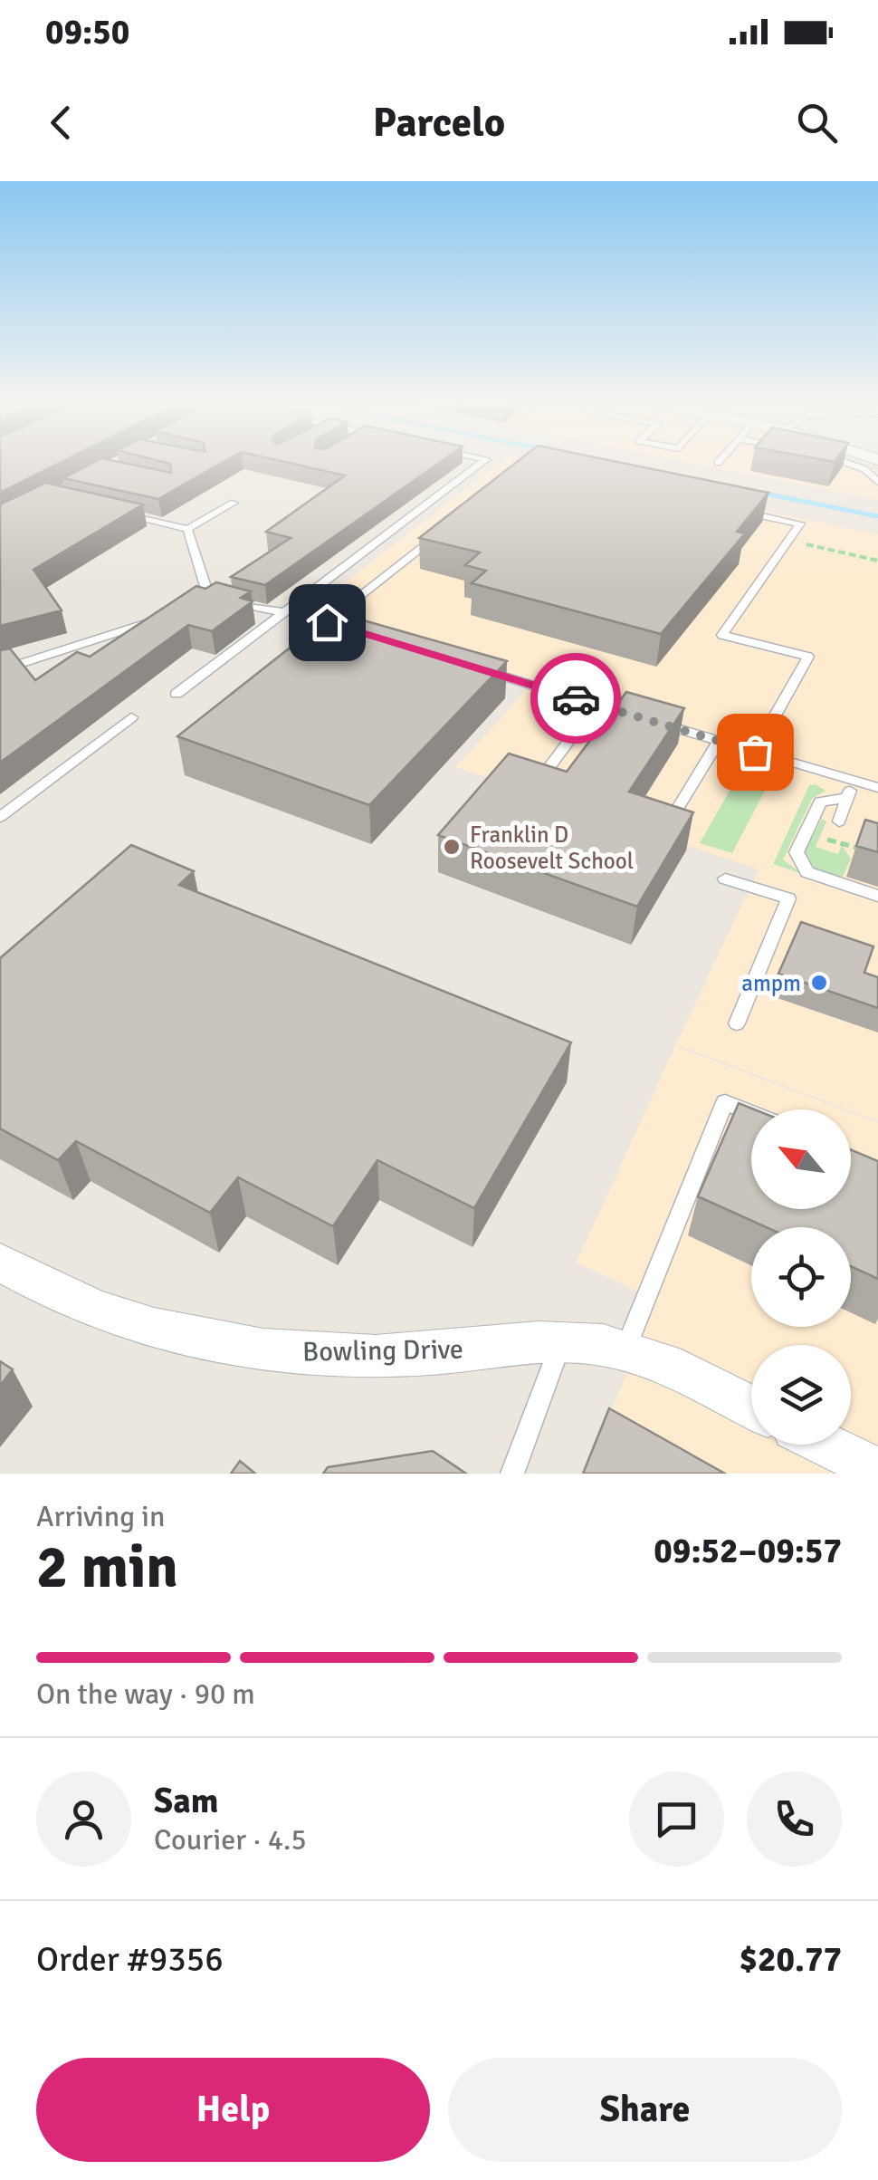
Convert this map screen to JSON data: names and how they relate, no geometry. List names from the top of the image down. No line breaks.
{"streets":{"street":["Bowling Drive"]},"places":["Franklin D Roosevelt School","ampm"],"north":"top left","page":{"status":"09:50","header":"Parcelo","heading":["2 min","Arriving in","09:52–09:57"],"panel":["Sam","Courier · 4.5","Order #9356","$20.77"],"bar":"On the way · 90 m","buttons":["Help","Share"]}}
